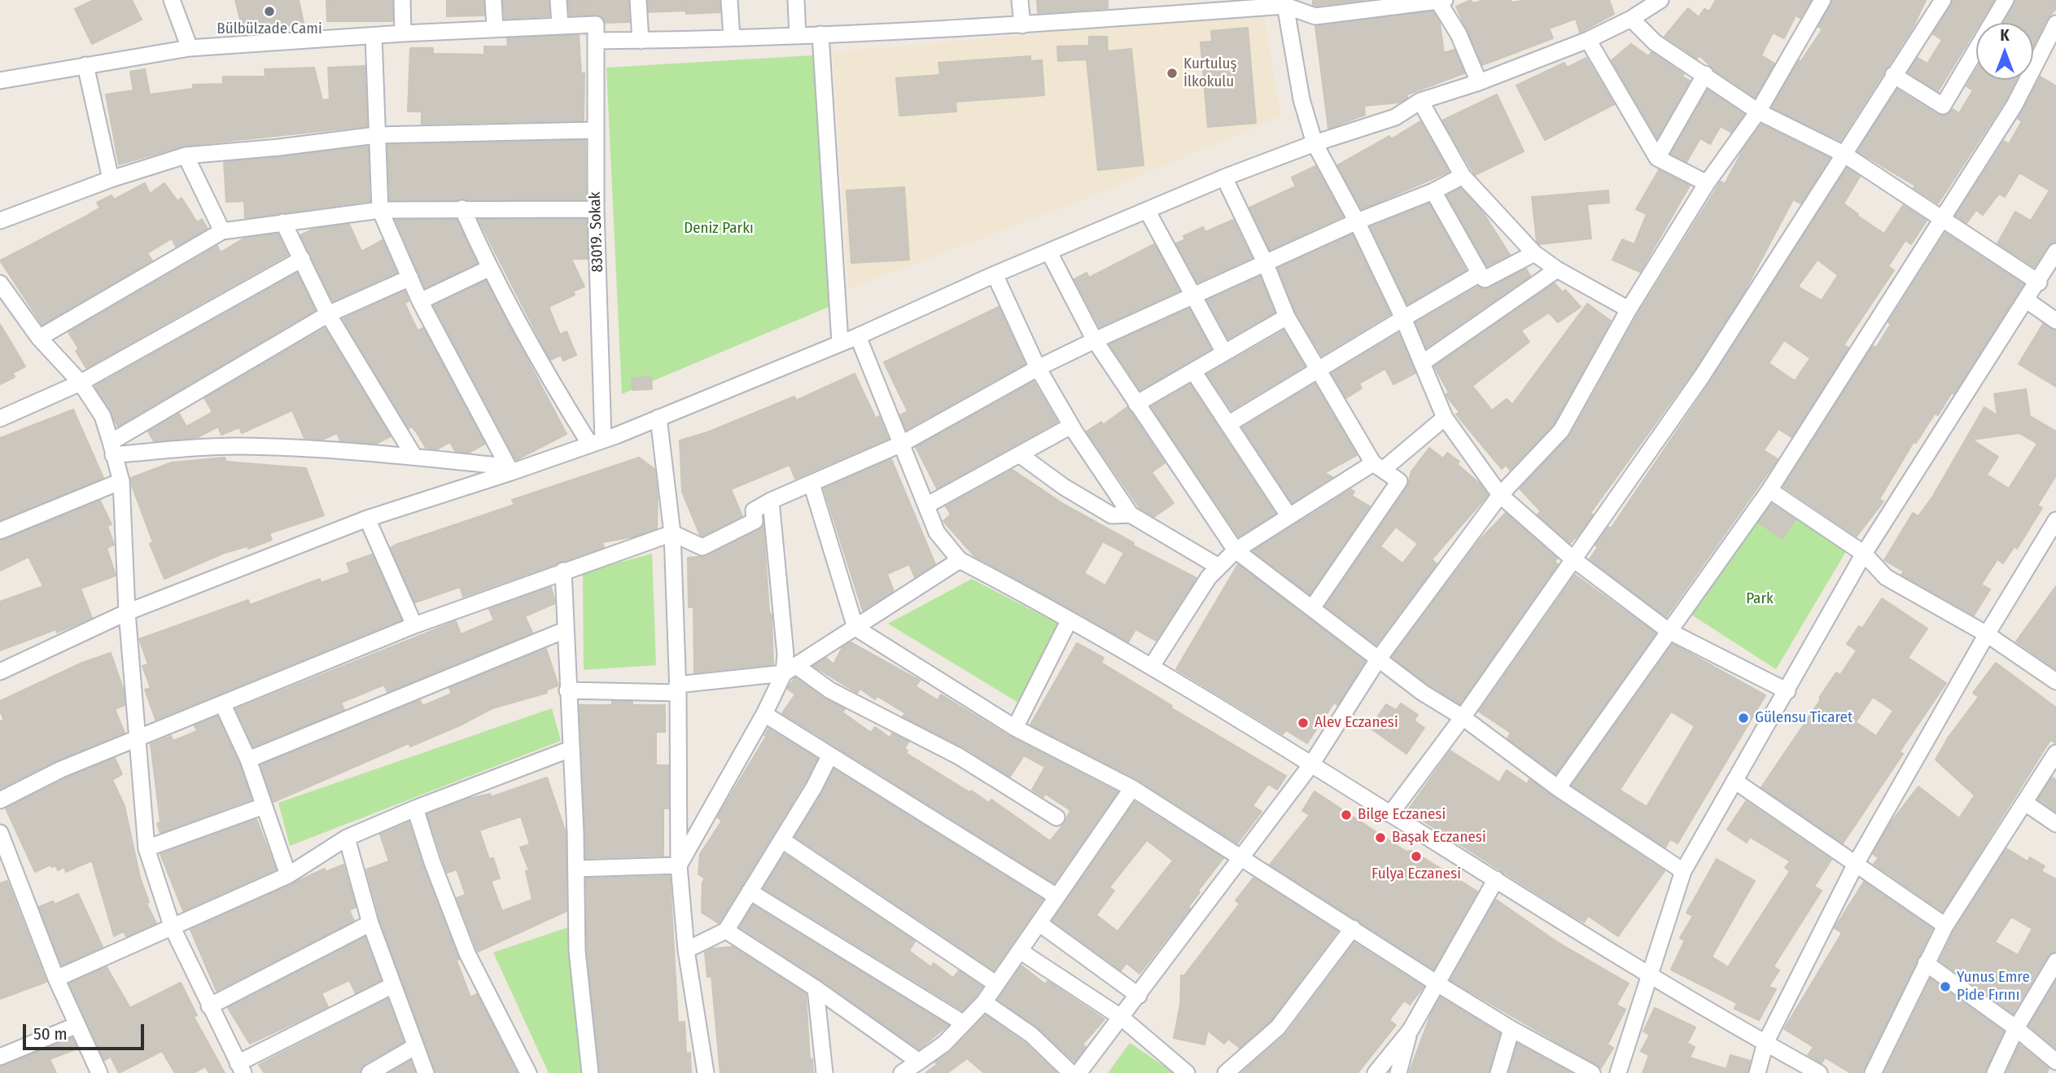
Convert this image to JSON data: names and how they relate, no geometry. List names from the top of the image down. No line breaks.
{"streets":{"street":["83019. Sokak"]},"parks":["Deniz Parkı","Park"],"places":["Bülbülzade Cami","Kurtuluş İlkokulu","Gülensu Ticaret","Alev Eczanesi","Bilge Eczanesi","Başak Eczanesi","Fulya Eczanesi","Yunus Emre Pide Fırını"],"scale_bar":"50 m","north":"top"}
